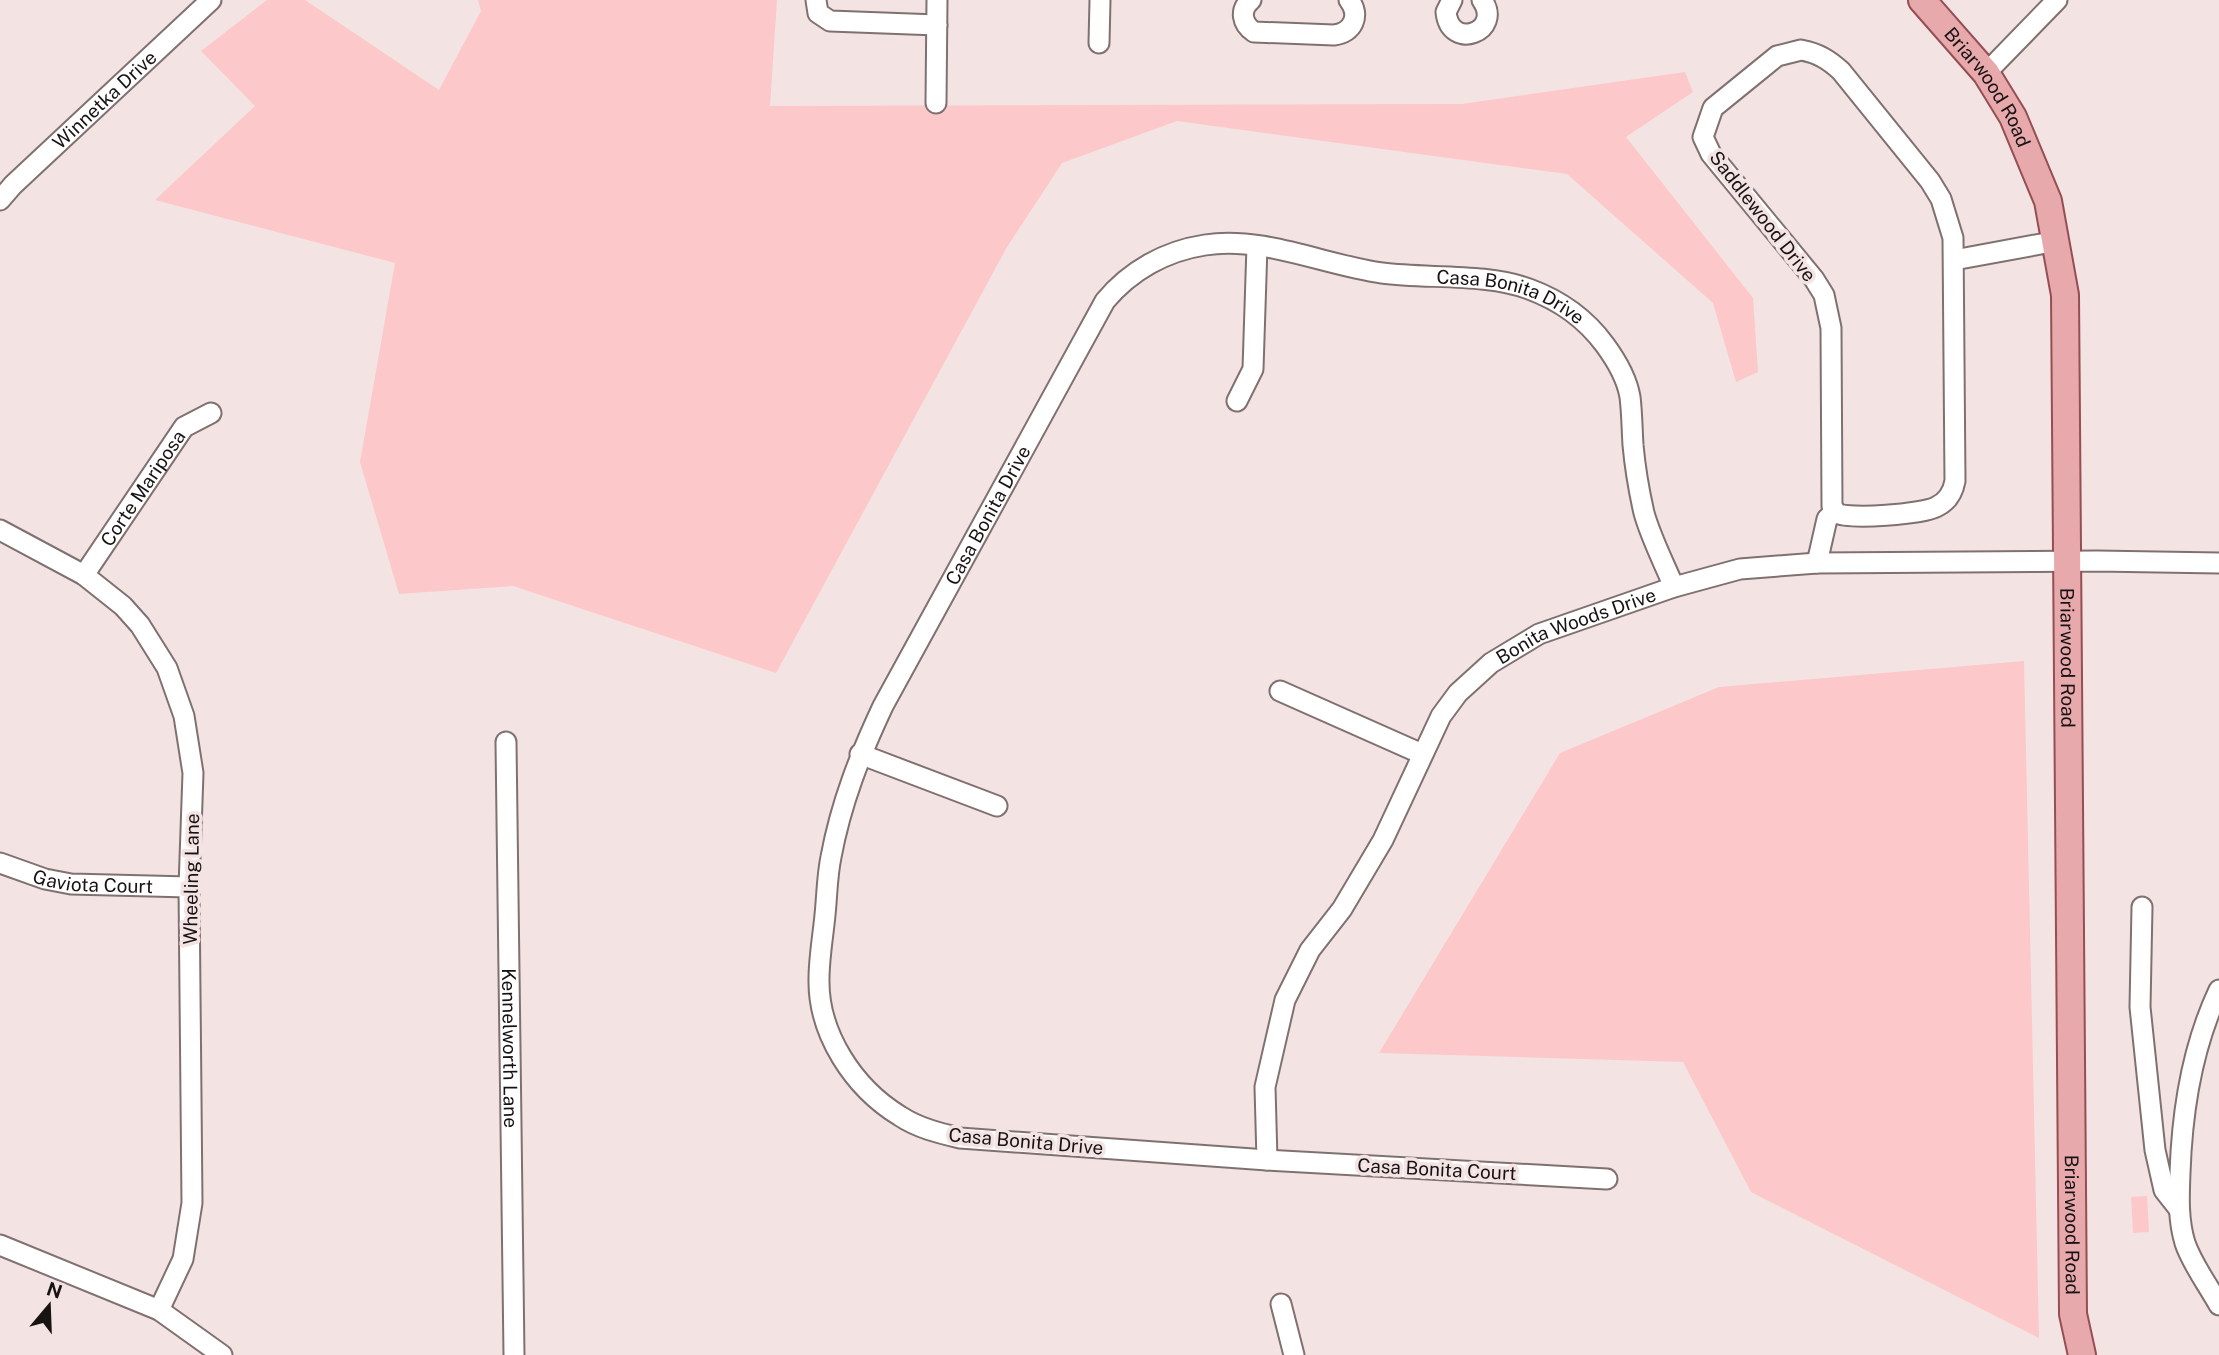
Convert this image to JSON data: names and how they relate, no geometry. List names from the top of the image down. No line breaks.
{"streets":{"main road":["Briarwood Road"],"street":["Winnetka Drive","Saddlewood Drive","Casa Bonita Drive","Corte Mariposa","Bonita Woods Drive","Gaviota Court","Wheeling Lane","Kennelworth Lane","Casa Bonita Court"]},"crossings":[["Briarwood Road","Bonita Woods Drive"],["Casa Bonita Drive","Bonita Woods Drive"],["Casa Bonita Drive","Casa Bonita Court"],["Corte Mariposa","Wheeling Lane"],["Bonita Woods Drive","Casa Bonita Court"],["Gaviota Court","Wheeling Lane"]],"north":"top"}
